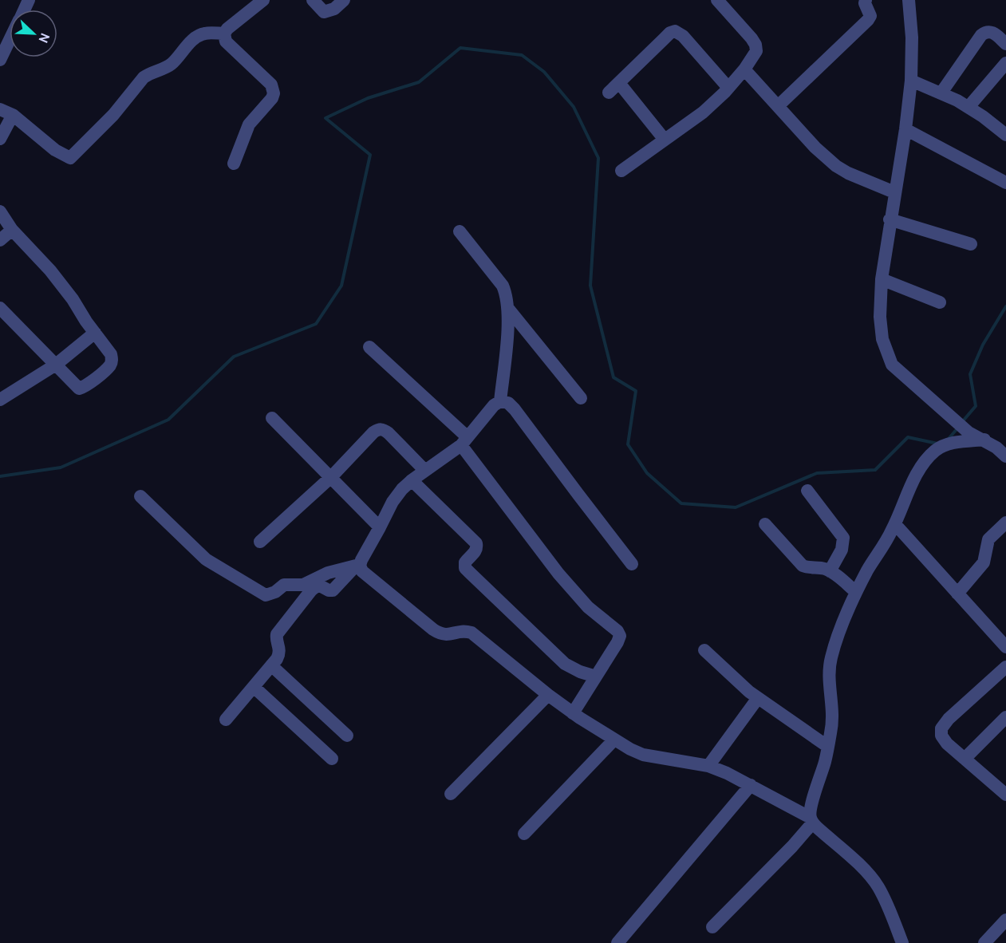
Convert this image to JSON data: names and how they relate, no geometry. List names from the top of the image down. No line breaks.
{"north":"bottom right"}
